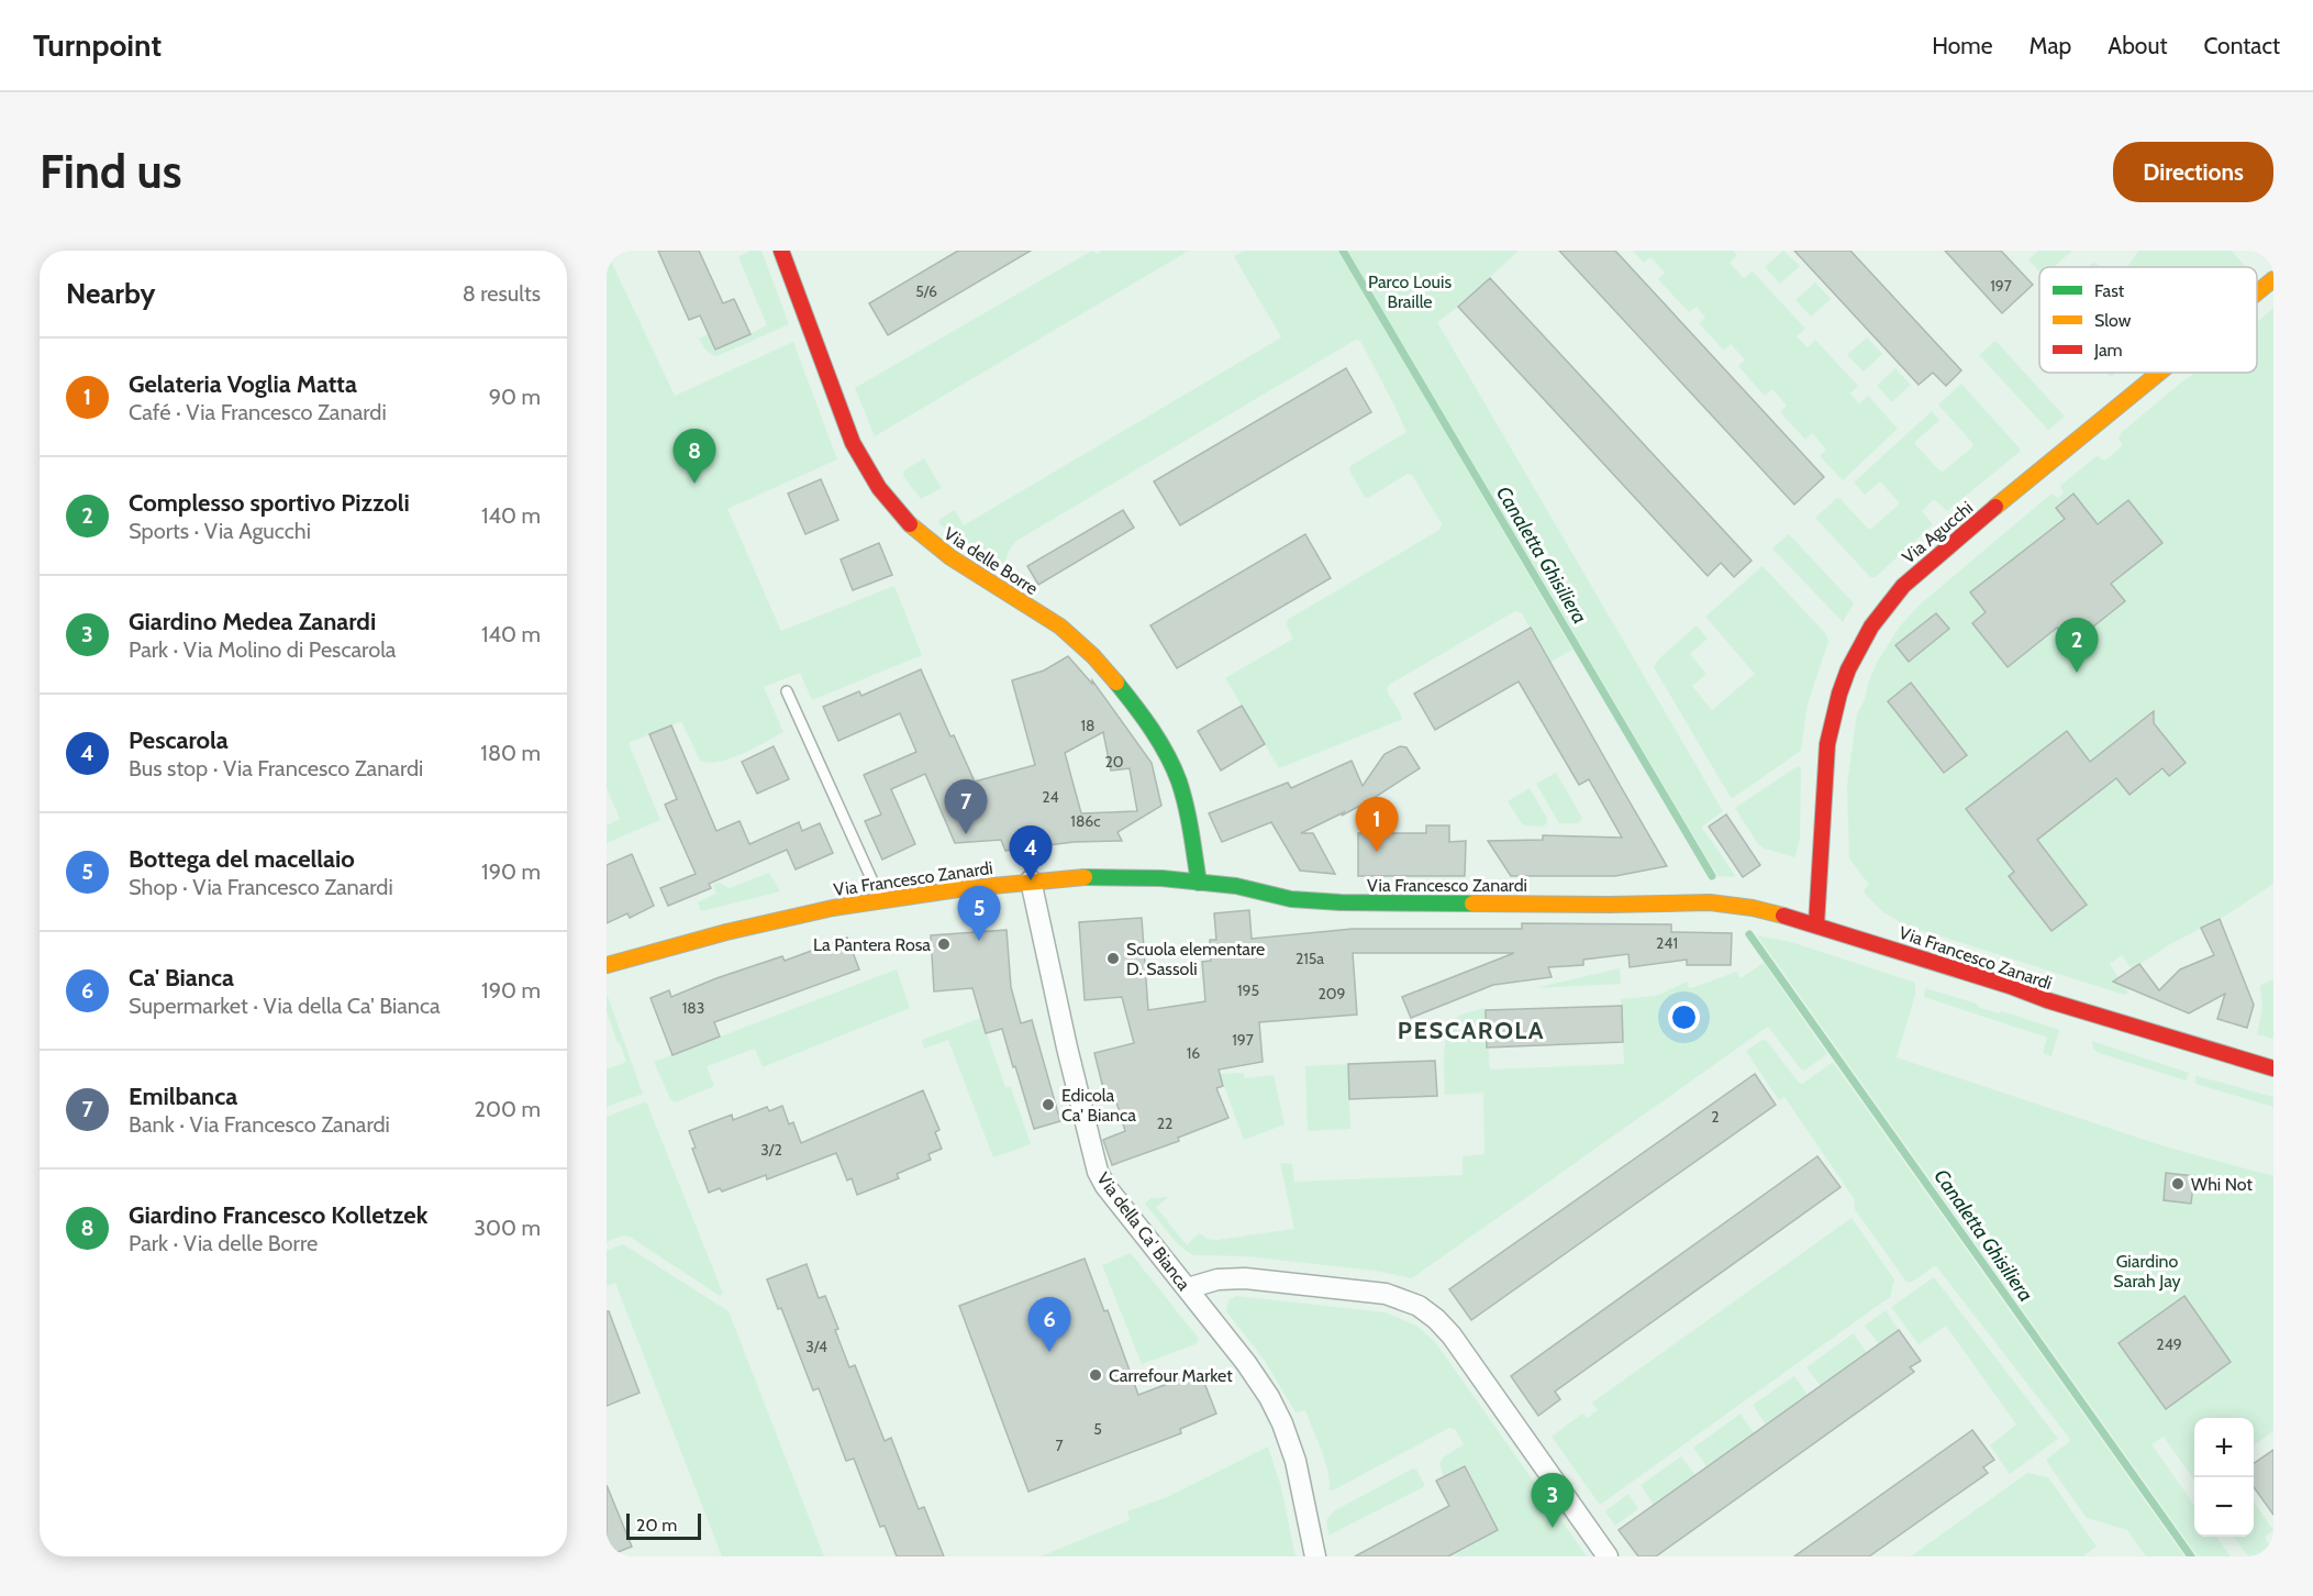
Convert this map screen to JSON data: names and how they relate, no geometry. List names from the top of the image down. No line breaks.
{"streets":{"main road":["Via Agucchi","Via delle Borre","Via Francesco Zanardi"],"street":["Via della Ca' Bianca"]},"crossings":[["Via Agucchi","Via Francesco Zanardi"],["Via delle Borre","Via Francesco Zanardi"],["Via Francesco Zanardi","Via della Ca' Bianca"]],"districts":["PESCAROLA"],"water":["Canaletta Ghisiliera"],"parks":["Parco Louis Braille","Giardino Sarah Jay"],"places":["La Pantera Rosa","Scuola elementare D. Sassoli","Edicola Ca' Bianca","Whi Not","Carrefour Market"],"house_numbers":["197","5/6","18","20","24","186c","241","215a","195","209","183","197","16","2","22","3/2","249","3/4","5","7"],"legend":["Fast","Slow","Jam"],"scale_bar":"20 m","page":{"header":"Turnpoint","nav":["Home","Map","About","Contact"],"buttons":"Directions","title":"Find us","heading":["Nearby","8 results"],"list":[{"mark":"1","name":"Gelateria Voglia Matta","note":"Café · Via Francesco Zanardi","value":"90 m"},{"mark":"2","name":"Complesso sportivo Pizzoli","note":"Sports · Via Agucchi","value":"140 m"},{"mark":"3","name":"Giardino Medea Zanardi","note":"Park · Via Molino di Pescarola","value":"140 m"},{"mark":"4","name":"Pescarola","note":"Bus stop · Via Francesco Zanardi","value":"180 m"},{"mark":"5","name":"Bottega del macellaio","note":"Shop · Via Francesco Zanardi","value":"190 m"},{"mark":"6","name":"Ca' Bianca","note":"Supermarket · Via della Ca' Bianca","value":"190 m"},{"mark":"7","name":"Emilbanca","note":"Bank · Via Francesco Zanardi","value":"200 m"},{"mark":"8","name":"Giardino Francesco Kolletzek","note":"Park · Via delle Borre","value":"300 m"}],"pins":["8","2","7","1","4","5","6","3"],"map_buttons":["+","−"],"scale":"20 m"}}
